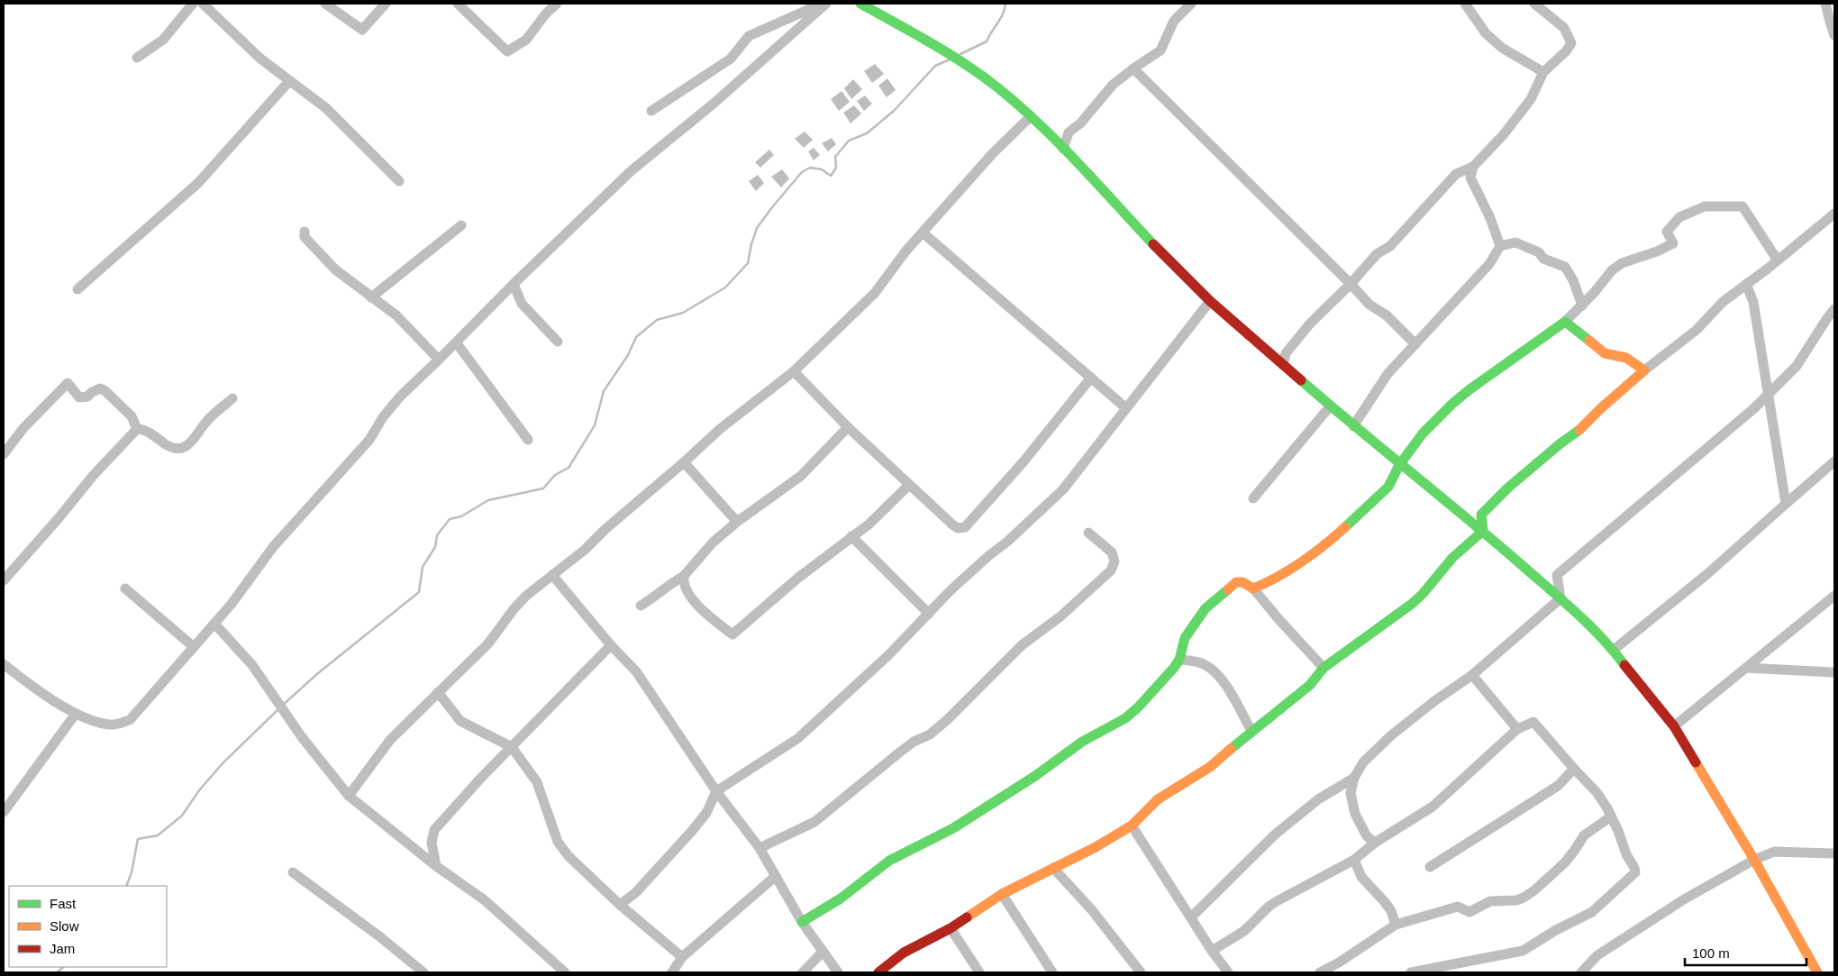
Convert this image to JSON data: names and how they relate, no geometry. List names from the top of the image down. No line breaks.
{"legend":["Fast","Slow","Jam"],"scale_bar":"100 m"}
